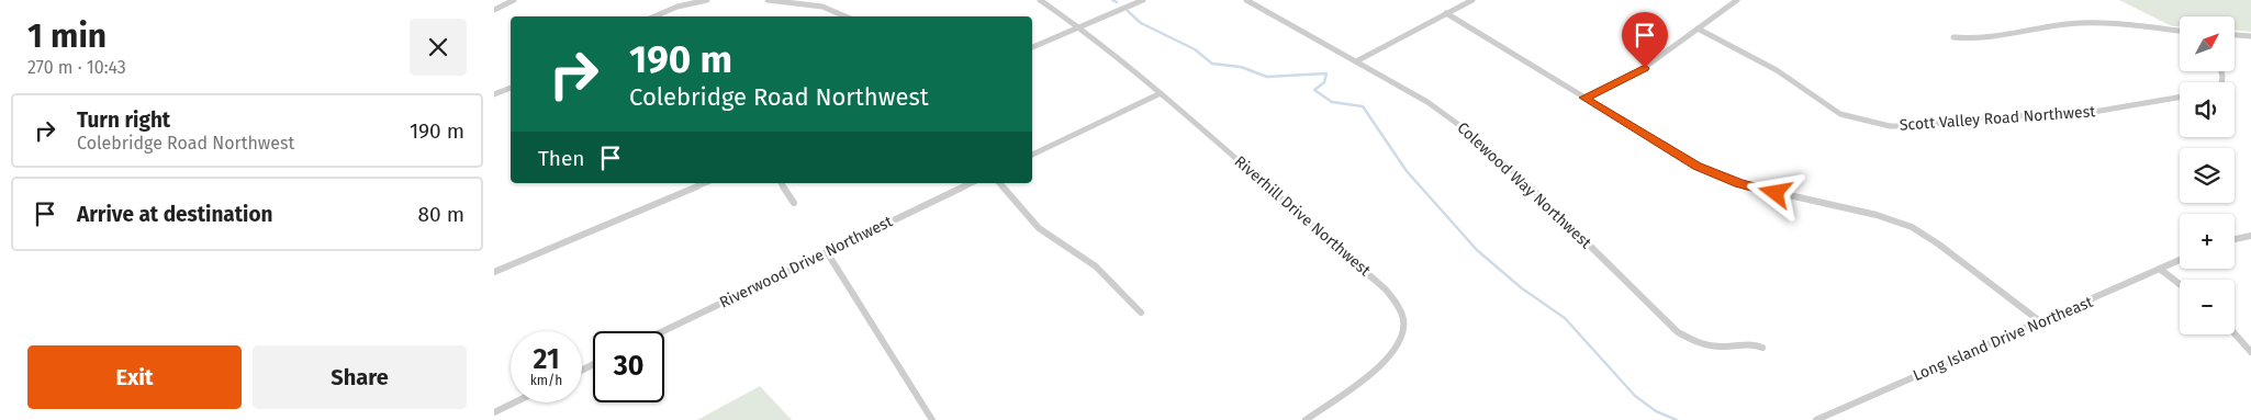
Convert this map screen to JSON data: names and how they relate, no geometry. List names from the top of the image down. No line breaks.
{"streets":{"street":["Scott Valley Road Northwest","Colewood Way Northwest","Riverhill Drive Northwest","Riverwood Drive Northwest","Long Island Drive Northeast"]},"north":"top right","page":{"heading":["1 min","270 m · 10:43"],"map_buttons":["+","−"],"turn":["190 m","Colebridge Road Northwest"],"list":[{"name":"Turn right","note":"Colebridge Road Northwest","value":"190 m"},{"name":"Arrive at destination","value":"80 m"}],"then":"Then","speed":"21 km/h","limit":"30","buttons":["Exit","Share"]}}
